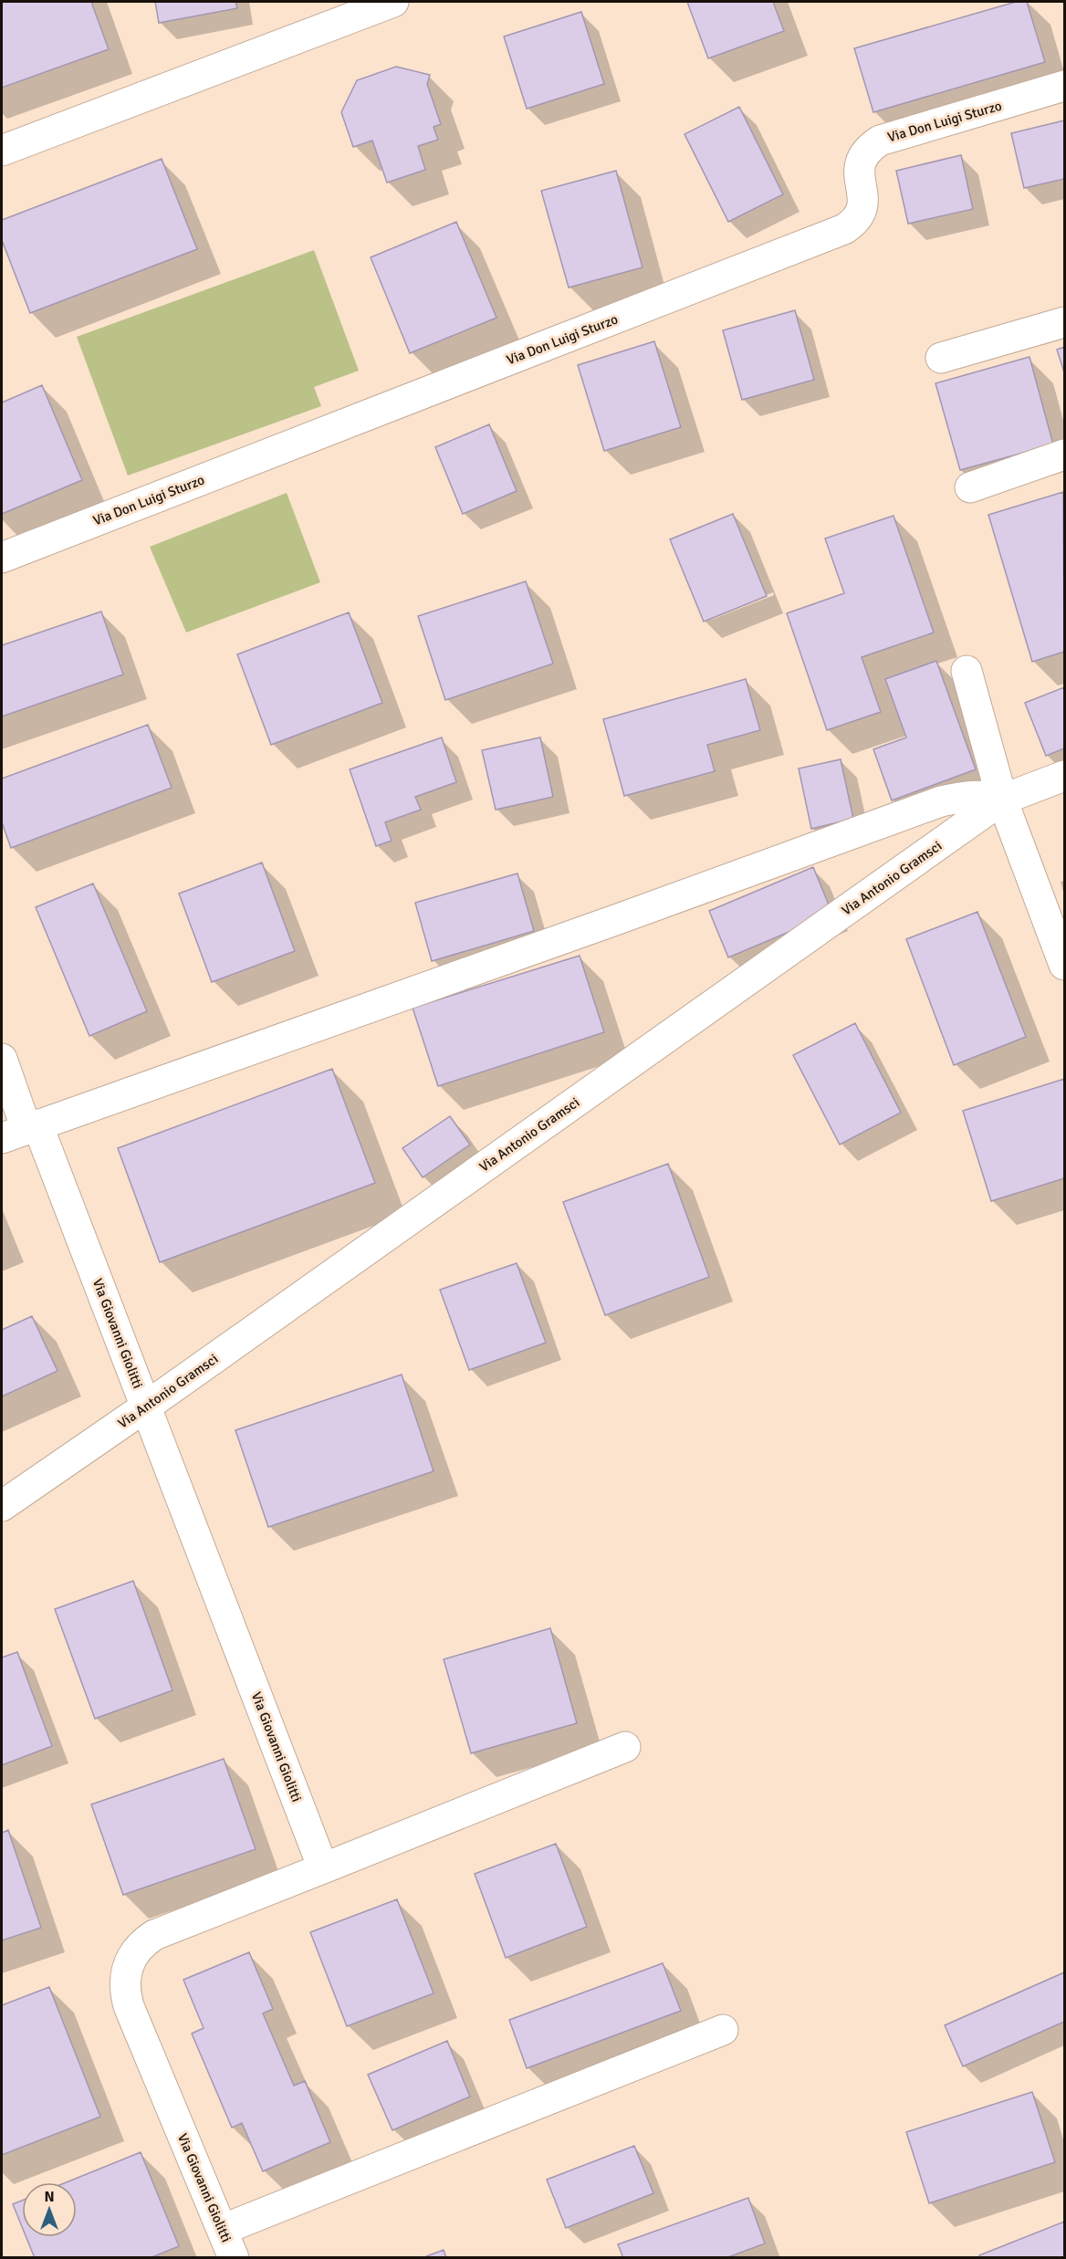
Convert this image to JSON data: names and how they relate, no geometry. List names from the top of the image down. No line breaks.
{"streets":{"street":["Via Don Luigi Sturzo","Via Antonio Gramsci","Via Giovanni Giolitti"]},"crossings":[["Via Antonio Gramsci","Via Giovanni Giolitti"]],"north":"top"}
